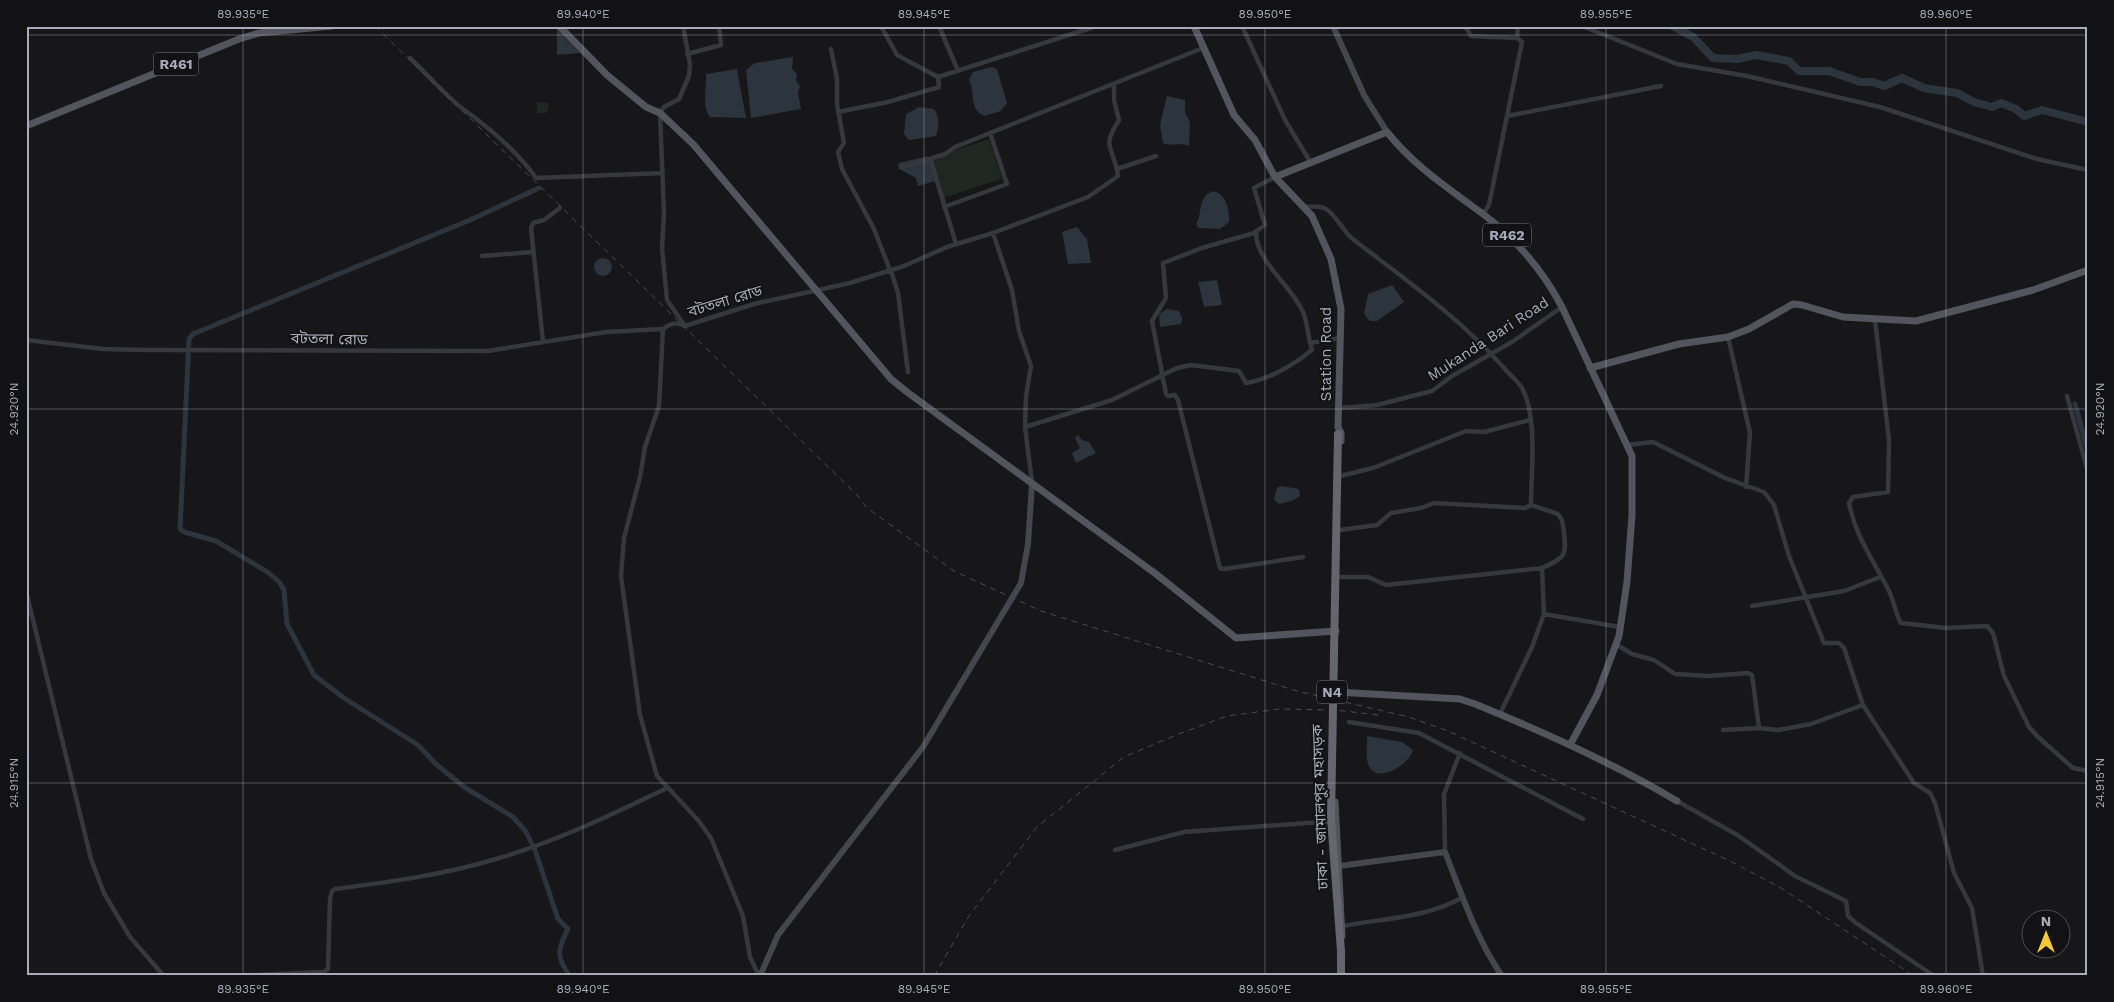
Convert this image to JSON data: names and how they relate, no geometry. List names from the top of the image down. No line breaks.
{"streets":{"highway":["N4","ঢাকা - জামালপুর মহাসড়ক"],"main road":["R461","R462","Station Road"],"street":["বটতলা রোড","Mukanda Bari Road"]},"crossings":[["R462","Mukanda Bari Road"],["Mukanda Bari Road","Station Road"],["Station Road","ঢাকা - জামালপুর মহাসড়ক"]],"north":"top","coordinates":["89.935°E","89.940°E","89.945°E","89.950°E","89.955°E","89.960°E","24.920°N","24.915°N"]}
